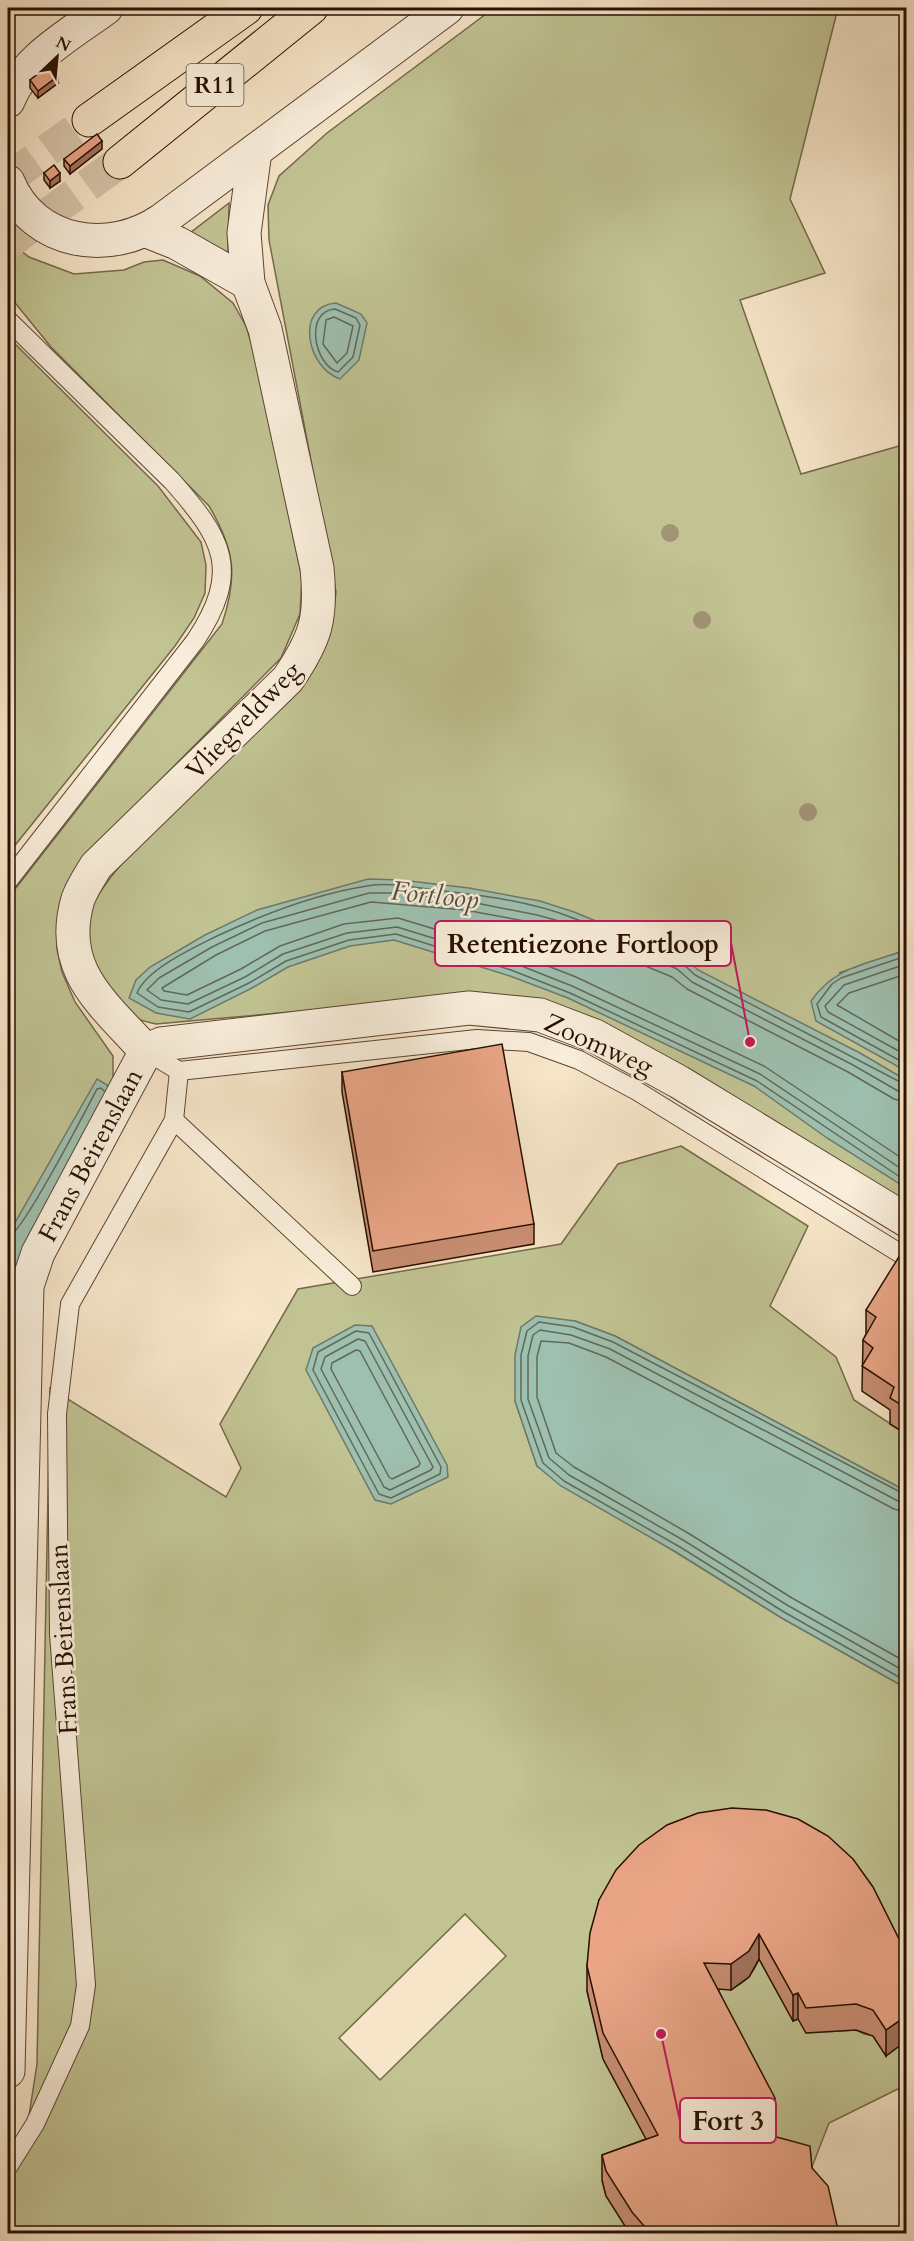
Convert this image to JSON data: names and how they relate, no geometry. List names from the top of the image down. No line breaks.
{"streets":{"main road":["R11"],"street":["Vliegveldweg","Zoomweg","Frans Beirenslaan"]},"crossings":[["Vliegveldweg","Frans Beirenslaan"],["Zoomweg","Frans Beirenslaan"]],"water":["Fortloop"],"places":["Retentiezone Fortloop","Fort 3"],"north":"top right"}
